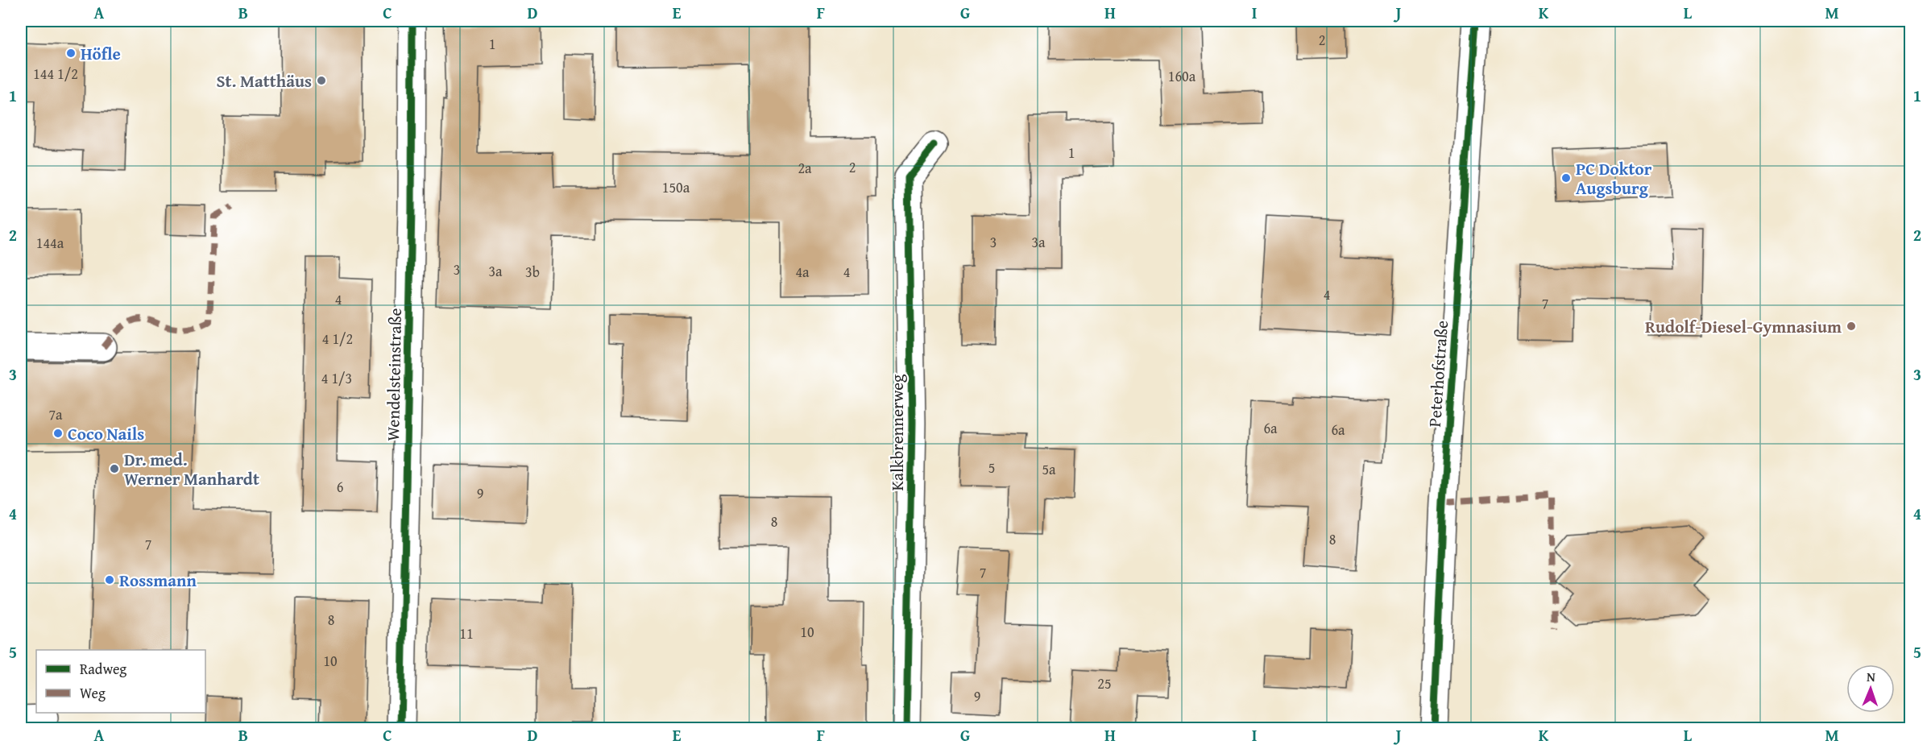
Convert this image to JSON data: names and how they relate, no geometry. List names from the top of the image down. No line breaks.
{"streets":{"street":["Peterhofstraße","Wendelsteinstraße","Kalkbrennerweg"]},"places":["Höfle","St. Matthäus","PC Doktor Augsburg","Rudolf-Diesel-Gymnasium","Coco Nails","Dr. med. Werner Manhardt","Rossmann"],"house_numbers":["2","1","144 1/2","160a","1","2","2a","150a","3","3a","144a","3","3a","3b","4a","4","4","4","7","4 1/2","4 1/3","7a","6a","6a","5","5a","6","9","8","8","7","7","8","10","11","10","25","9"],"legend":["Radweg","Weg"],"north":"top","grid":{"columns":["A","B","C","D","E","F","G","H","I","J","K","L","M"],"rows":["1","2","3","4","5"]}}
